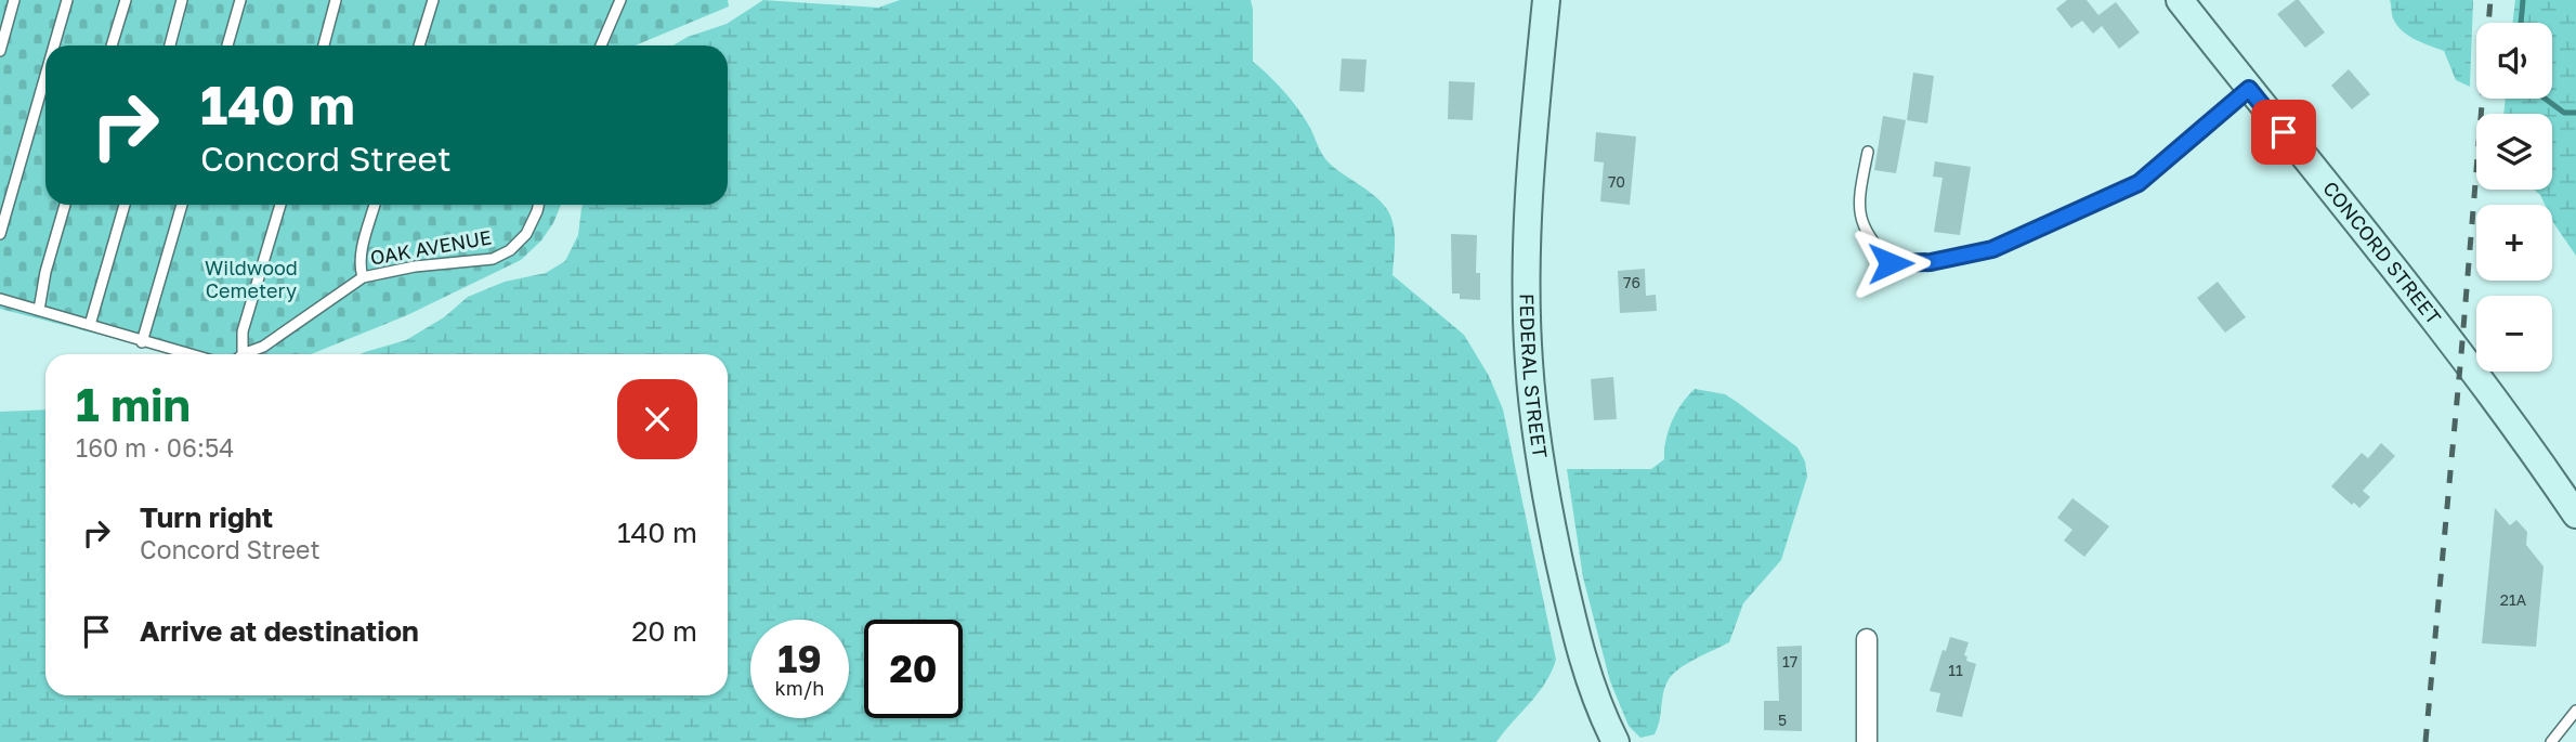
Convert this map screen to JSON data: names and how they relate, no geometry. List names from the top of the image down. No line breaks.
{"streets":{"street":["CONCORD STREET","FEDERAL STREET"],"lane":["OAK AVENUE"]},"parks":["Wildwood Cemetery"],"house_numbers":["70","76","21A","17","11","5"],"page":{"map_buttons":["+","−"],"turn":["140 m","Concord Street"],"heading":["1 min","160 m · 06:54"],"list":[{"name":"Turn right","note":"Concord Street","value":"140 m"},{"name":"Arrive at destination","value":"20 m"}],"speed":"19 km/h","limit":"20"}}
